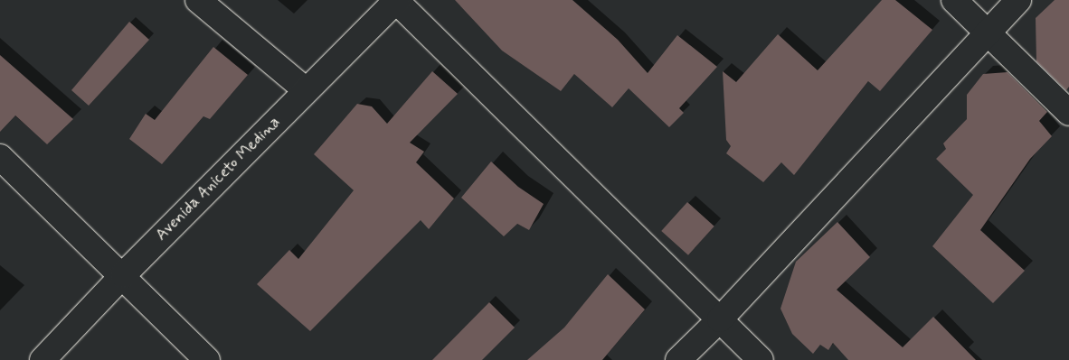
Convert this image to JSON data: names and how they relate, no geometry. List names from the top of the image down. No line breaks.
{"streets":{"street":["Avenida Aniceto Medina"]}}
